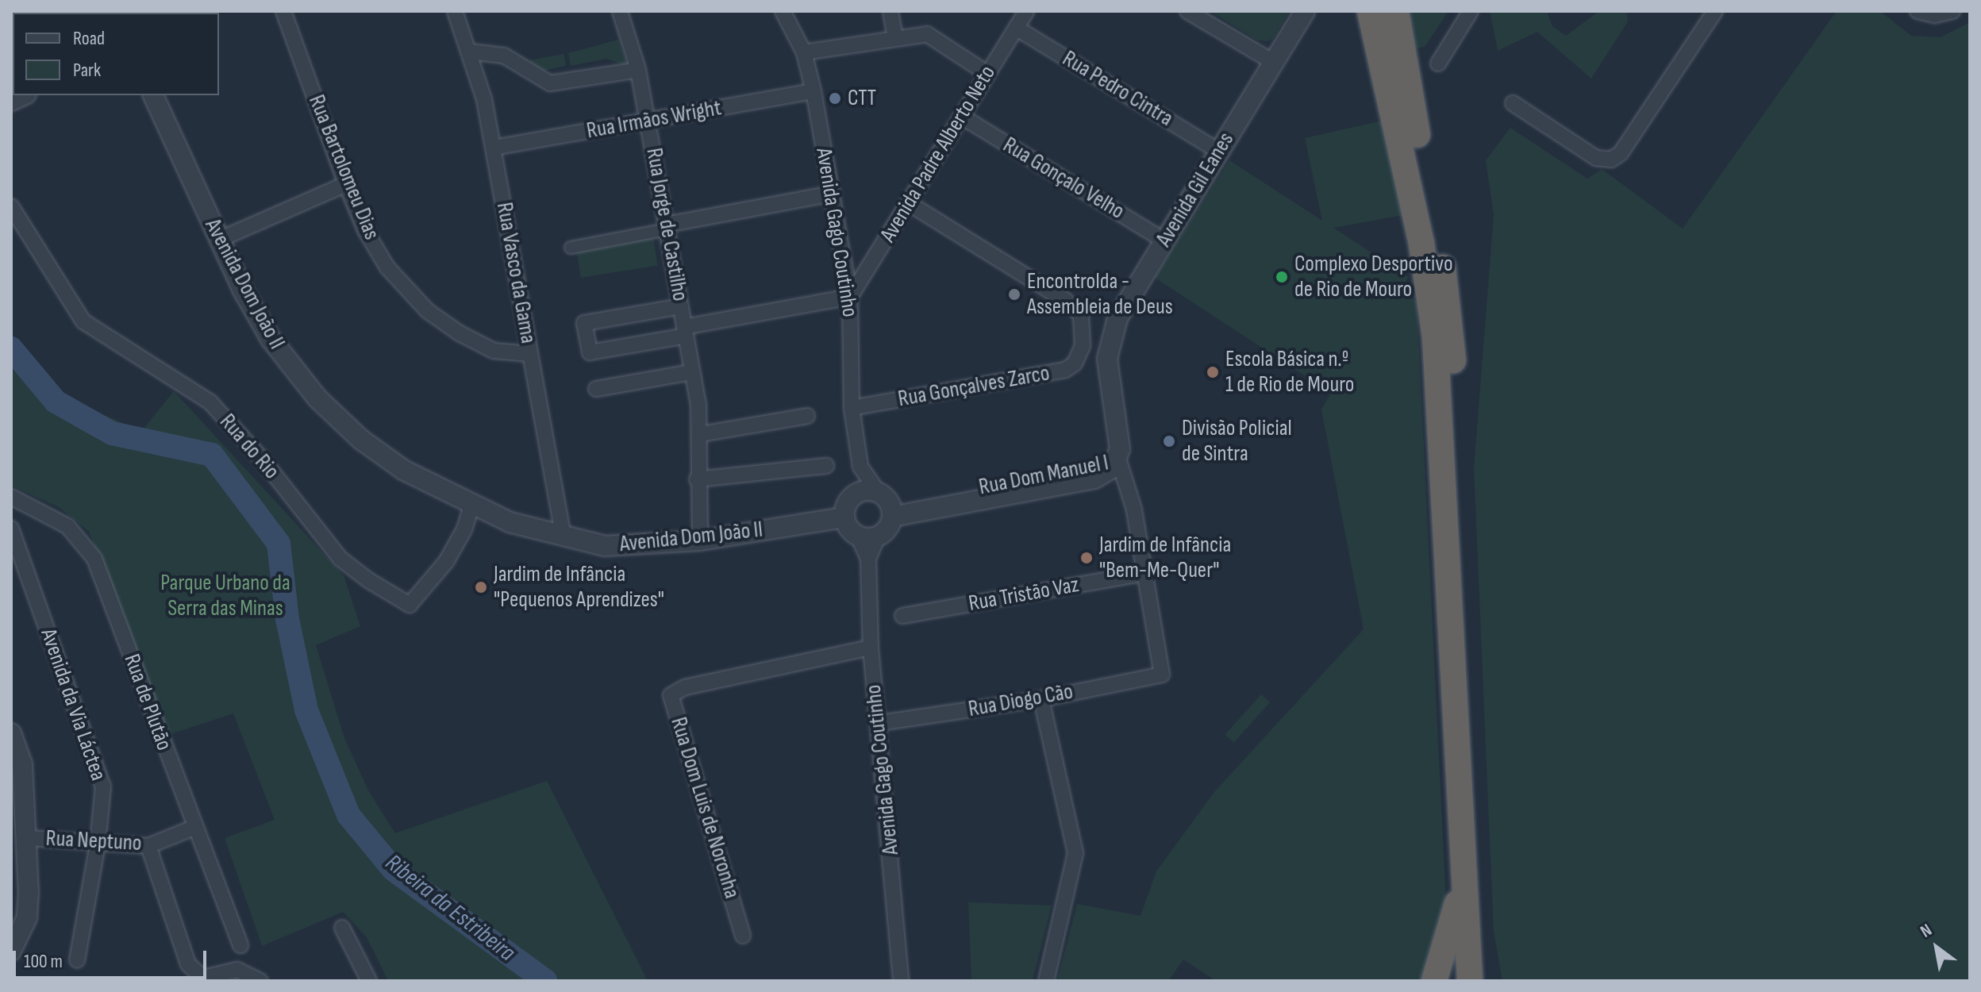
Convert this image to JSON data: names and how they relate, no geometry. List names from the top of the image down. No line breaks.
{"streets":{"street":["Rua Pedro Cintra","Rua Irmãos Wright","Avenida Padre Alberto Neto","Rua Bartolomeu Dias","Rua Gonçalo Velho","Avenida Gil Eanes","Rua Jorge de Castilho","Avenida Gago Coutinho","Rua Vasco da Gama","Avenida Dom João II","Rua Gonçalves Zarco","Rua do Rio","Rua Dom Manuel I","Rua Tristão Vaz","Rua Diogo Cão","Rua de Plutão","Avenida da Via Láctea","Rua Dom Luis de Noronha","Rua Neptuno"]},"crossings":[["Rua Pedro Cintra","Avenida Padre Alberto Neto"],["Rua Pedro Cintra","Avenida Gil Eanes"],["Rua Irmãos Wright","Rua Jorge de Castilho"],["Rua Irmãos Wright","Avenida Gago Coutinho"],["Rua Irmãos Wright","Rua Vasco da Gama"],["Avenida Padre Alberto Neto","Rua Gonçalo Velho"],["Avenida Padre Alberto Neto","Avenida Gago Coutinho"],["Avenida Padre Alberto Neto","Rua Gonçalves Zarco"],["Rua Bartolomeu Dias","Rua Vasco da Gama"],["Rua Gonçalo Velho","Avenida Gil Eanes"],["Avenida Gil Eanes","Rua Dom Manuel I"],["Avenida Gil Eanes","Rua Tristão Vaz"],["Avenida Gil Eanes","Rua Diogo Cão"],["Rua Jorge de Castilho","Avenida Dom João II"],["Avenida Gago Coutinho","Avenida Dom João II"],["Avenida Gago Coutinho","Rua Gonçalves Zarco"],["Avenida Gago Coutinho","Rua Dom Manuel I"],["Avenida Gago Coutinho","Rua Diogo Cão"],["Avenida Gago Coutinho","Rua Dom Luis de Noronha"],["Rua Vasco da Gama","Avenida Dom João II"],["Avenida Dom João II","Rua do Rio"],["Avenida Dom João II","Rua Dom Manuel I"],["Rua de Plutão","Rua Neptuno"],["Avenida da Via Láctea","Rua Neptuno"]],"water":["Ribeira da Estribeira"],"parks":["Parque Urbano da Serra das Minas"],"places":["CTT","Complexo Desportivo de Rio de Mouro","EncontroIda - Assembleia de Deus","Escola Básica n.º 1 de Rio de Mouro","Divisão Policial de Sintra","Jardim de Infância \"Bem-Me-Quer\"","Jardim de Infância \"Pequenos Aprendizes\""],"legend":["Road","Park"],"scale_bar":"100 m","north":"top left"}
